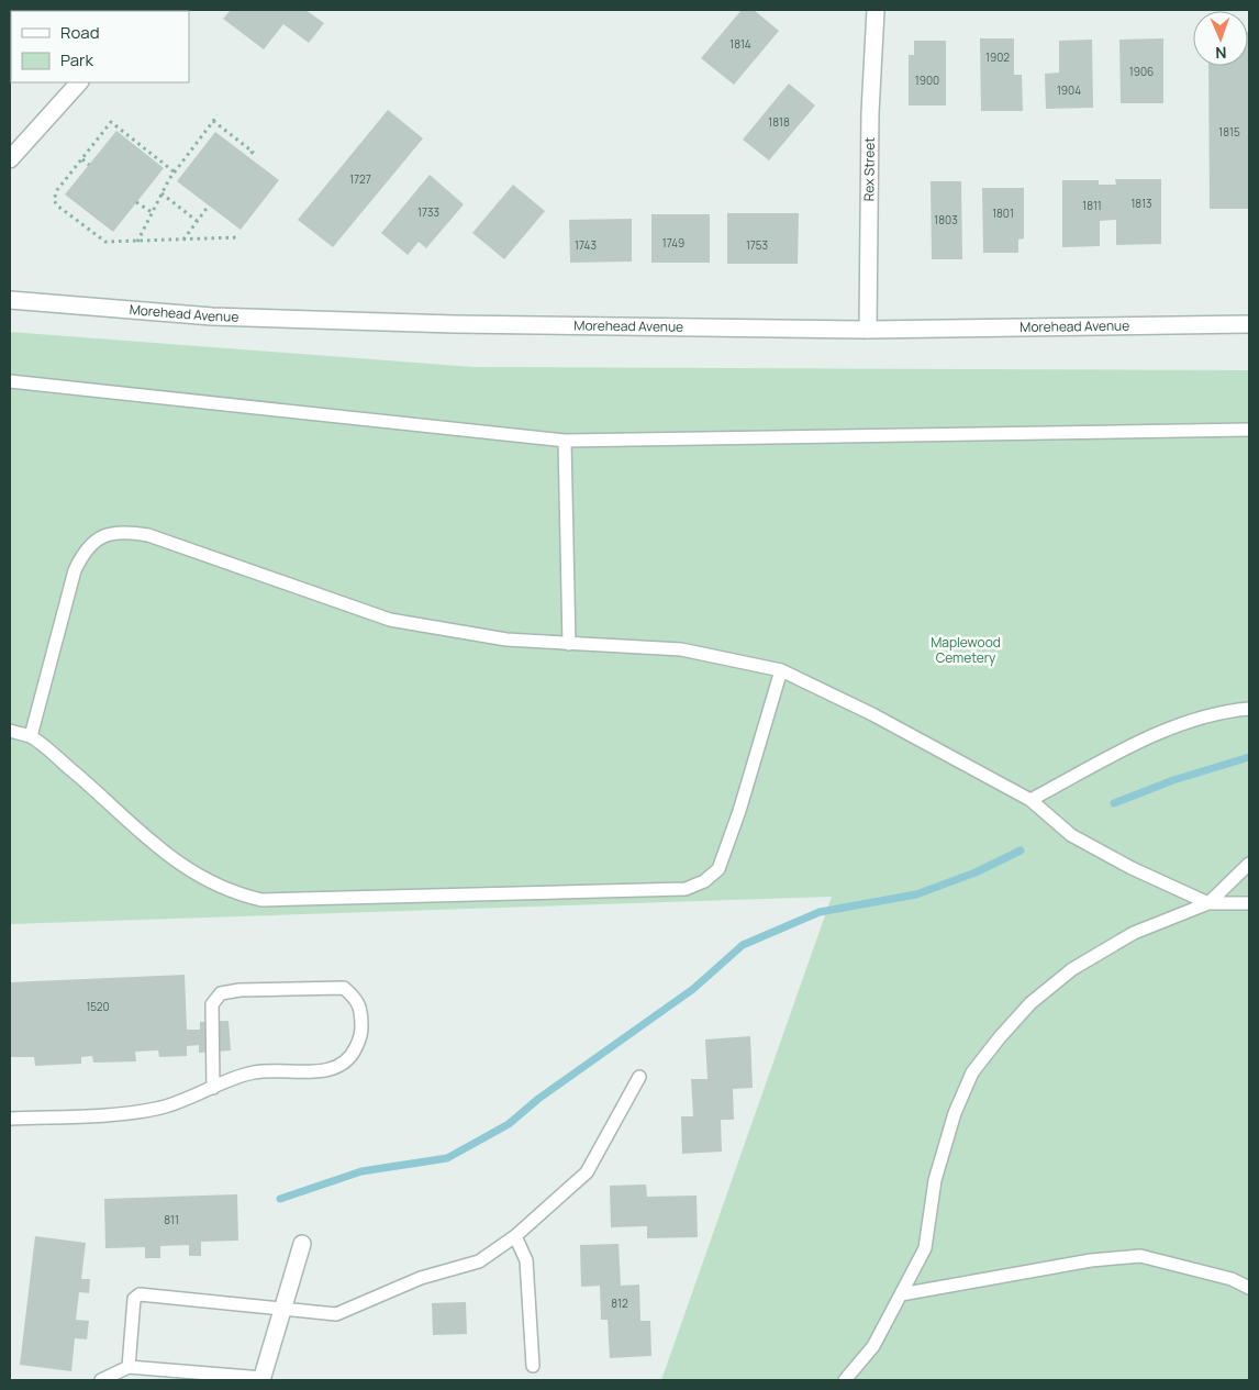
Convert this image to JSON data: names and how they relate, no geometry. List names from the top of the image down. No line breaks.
{"streets":{"street":["Rex Street","Morehead Avenue"]},"crossings":[["Rex Street","Morehead Avenue"]],"parks":["Maplewood Cemetery"],"house_numbers":["1814","1902","1906","1900","1904","1818","1815","1727","1813","1811","1733","1801","1803","1749","1743","1753","1520","811","812"],"legend":["Road","Park"],"north":"bottom"}
